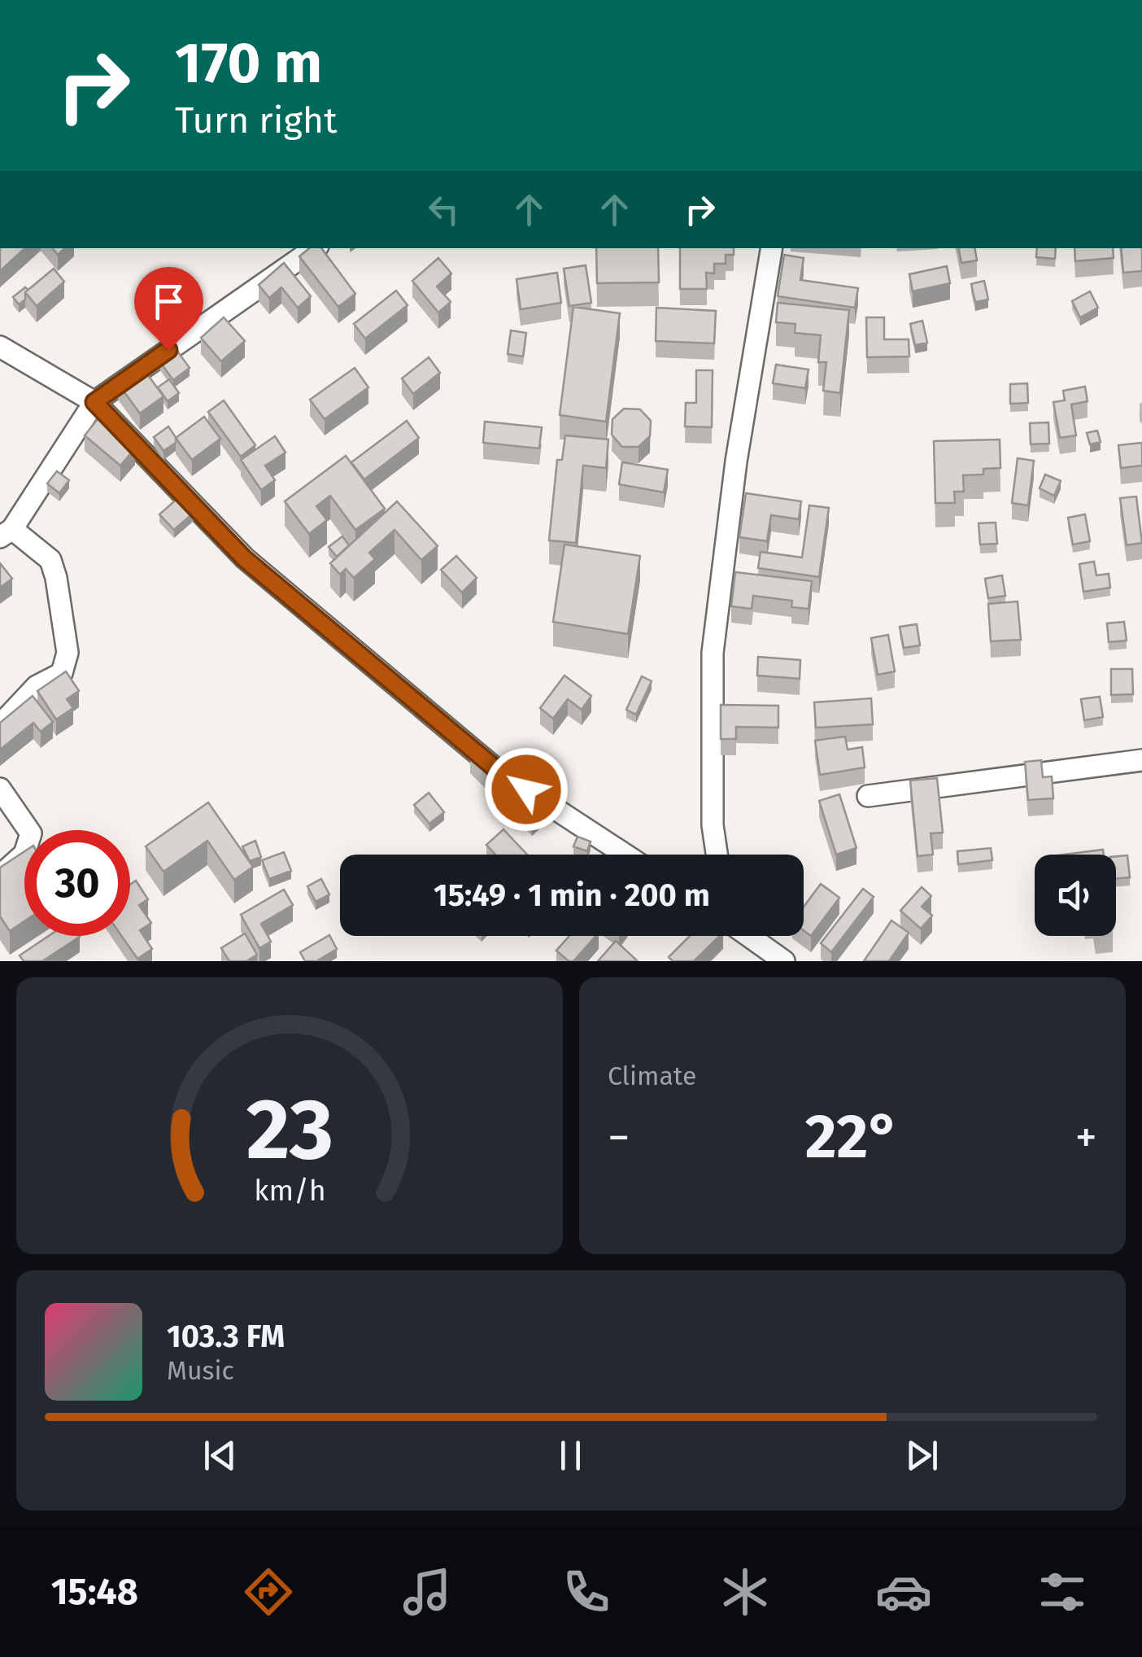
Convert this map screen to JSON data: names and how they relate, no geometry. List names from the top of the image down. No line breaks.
{"page":{"turn":["170 m","Turn right"],"limit":"30","trip":"15:49 · 1 min · 200 m","tile":"Climate","heat":["−","22°","+"],"song":["103.3 FM","Music"],"tabs":"15:48","gauge":["23","km/h"]}}
